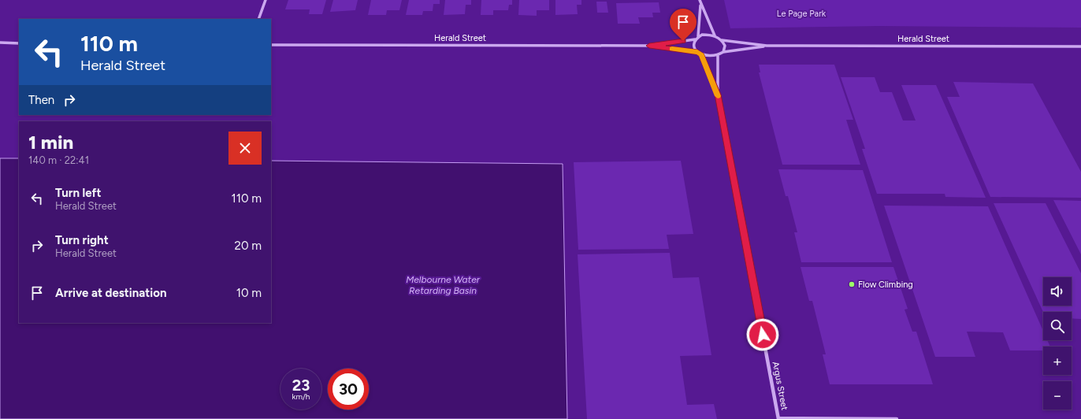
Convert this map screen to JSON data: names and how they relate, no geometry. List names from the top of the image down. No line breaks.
{"streets":{"street":["Herald Street","Argus Street"]},"crossings":[["Herald Street","Argus Street"]],"water":["Melbourne Water Retarding Basin"],"parks":["Le Page Park"],"places":["Flow Climbing"],"page":{"turn":["110 m","Herald Street"],"then":"Then","heading":["1 min","140 m · 22:41"],"list":[{"name":"Turn left","note":"Herald Street","value":"110 m"},{"name":"Turn right","note":"Herald Street","value":"20 m"},{"name":"Arrive at destination","value":"10 m"}],"map_buttons":["+","−"],"speed":"23 km/h","limit":"30"}}
